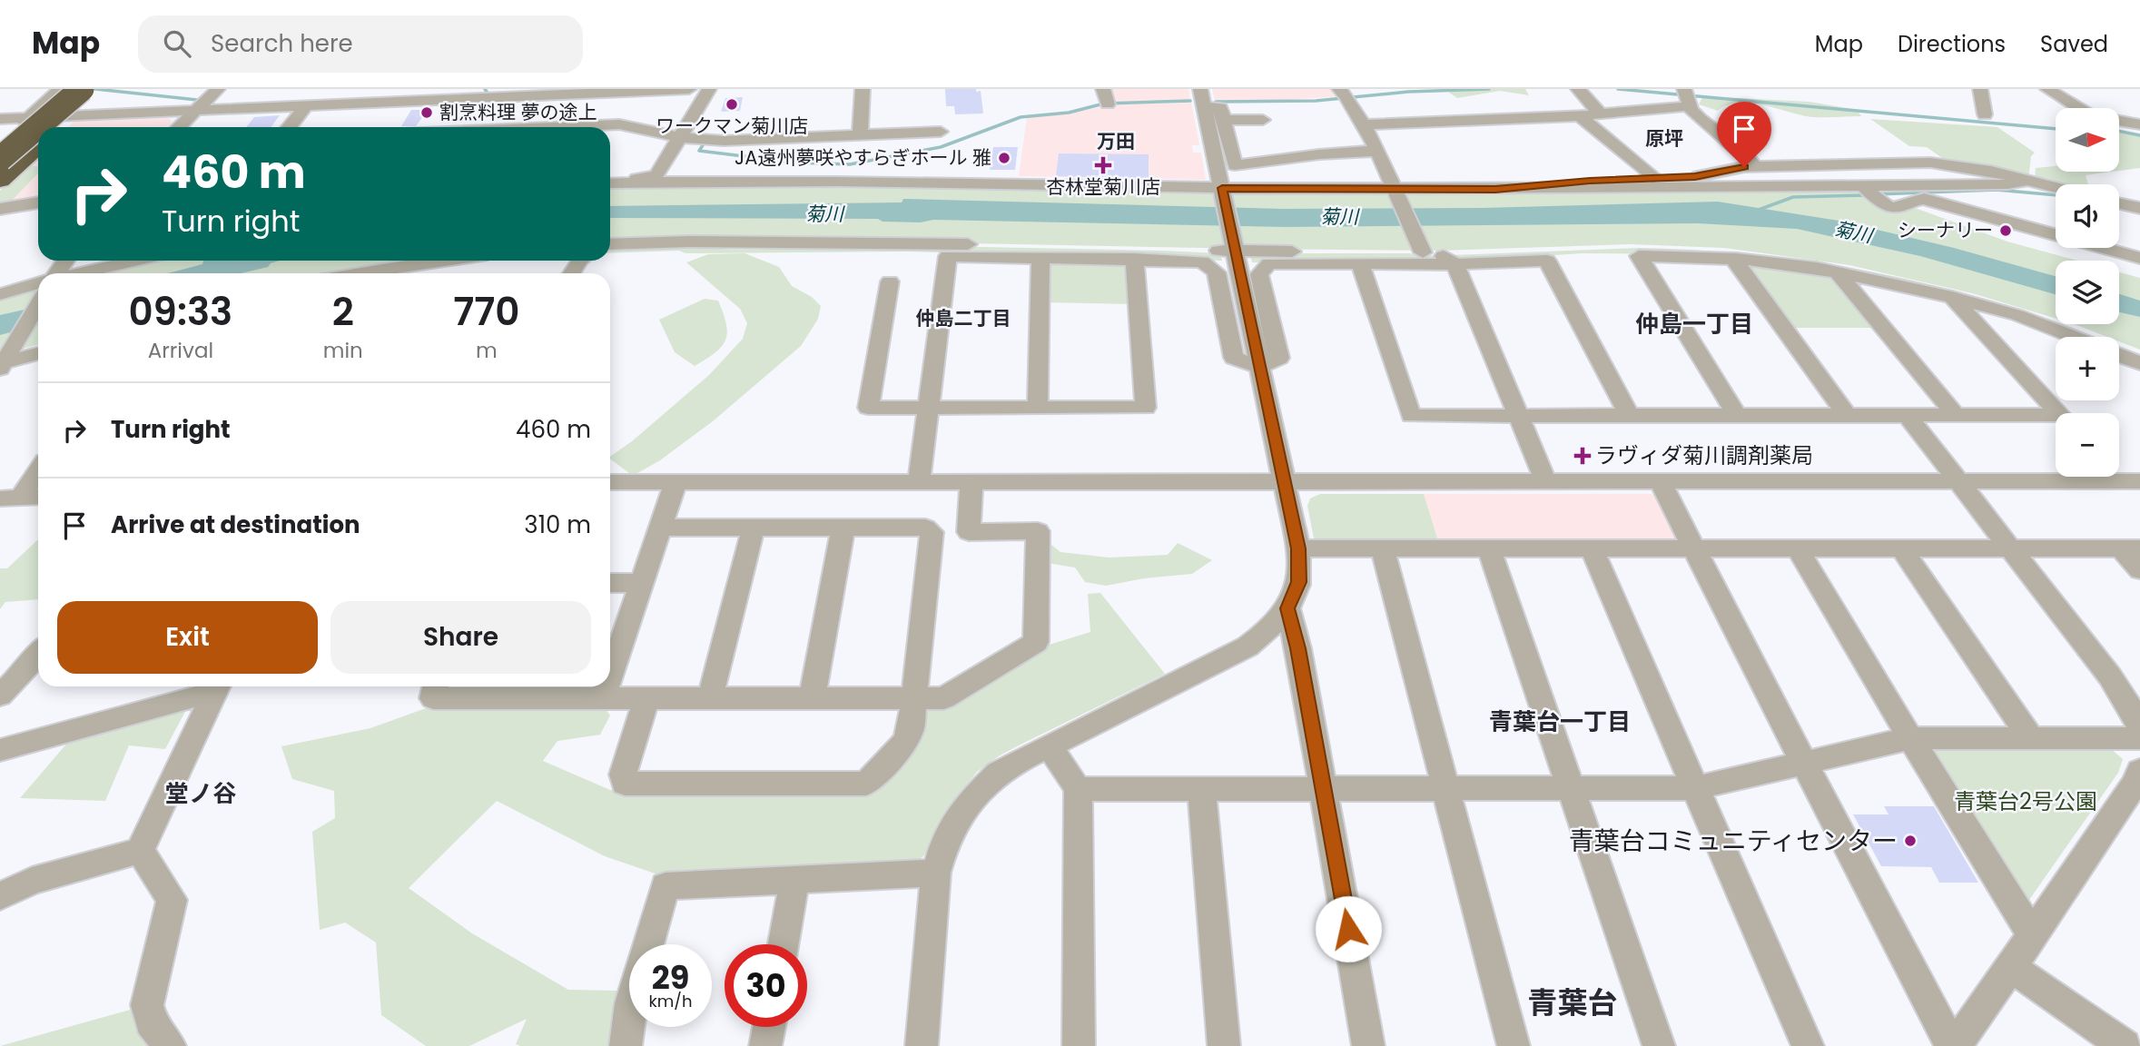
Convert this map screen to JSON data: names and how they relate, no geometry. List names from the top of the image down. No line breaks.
{"districts":["原坪","万田","仲島二丁目","仲島一丁目","青葉台一丁目","堂ノ谷","青葉台"],"water":["菊川"],"parks":["青葉台2号公園"],"places":{"other":["ワークマン菊川店","割烹料理 夢の途上","JA遠州夢咲やすらぎホール 雅","シーナリー","青葉台コミュニティセンター"],"health":["杏林堂菊川店","ラヴィダ菊川調剤薬局"]},"north":"right","page":{"header":"Map","search":"Search here","nav":["Map","Directions","Saved"],"map_buttons":["+","−"],"turn":["460 m","Turn right"],"eta":["09:33","Arrival","2","min","770","m"],"list":[{"name":"Turn right","value":"460 m"},{"name":"Arrive at destination","value":"310 m"}],"buttons":["Exit","Share"],"speed":"29 km/h","limit":"30"}}
